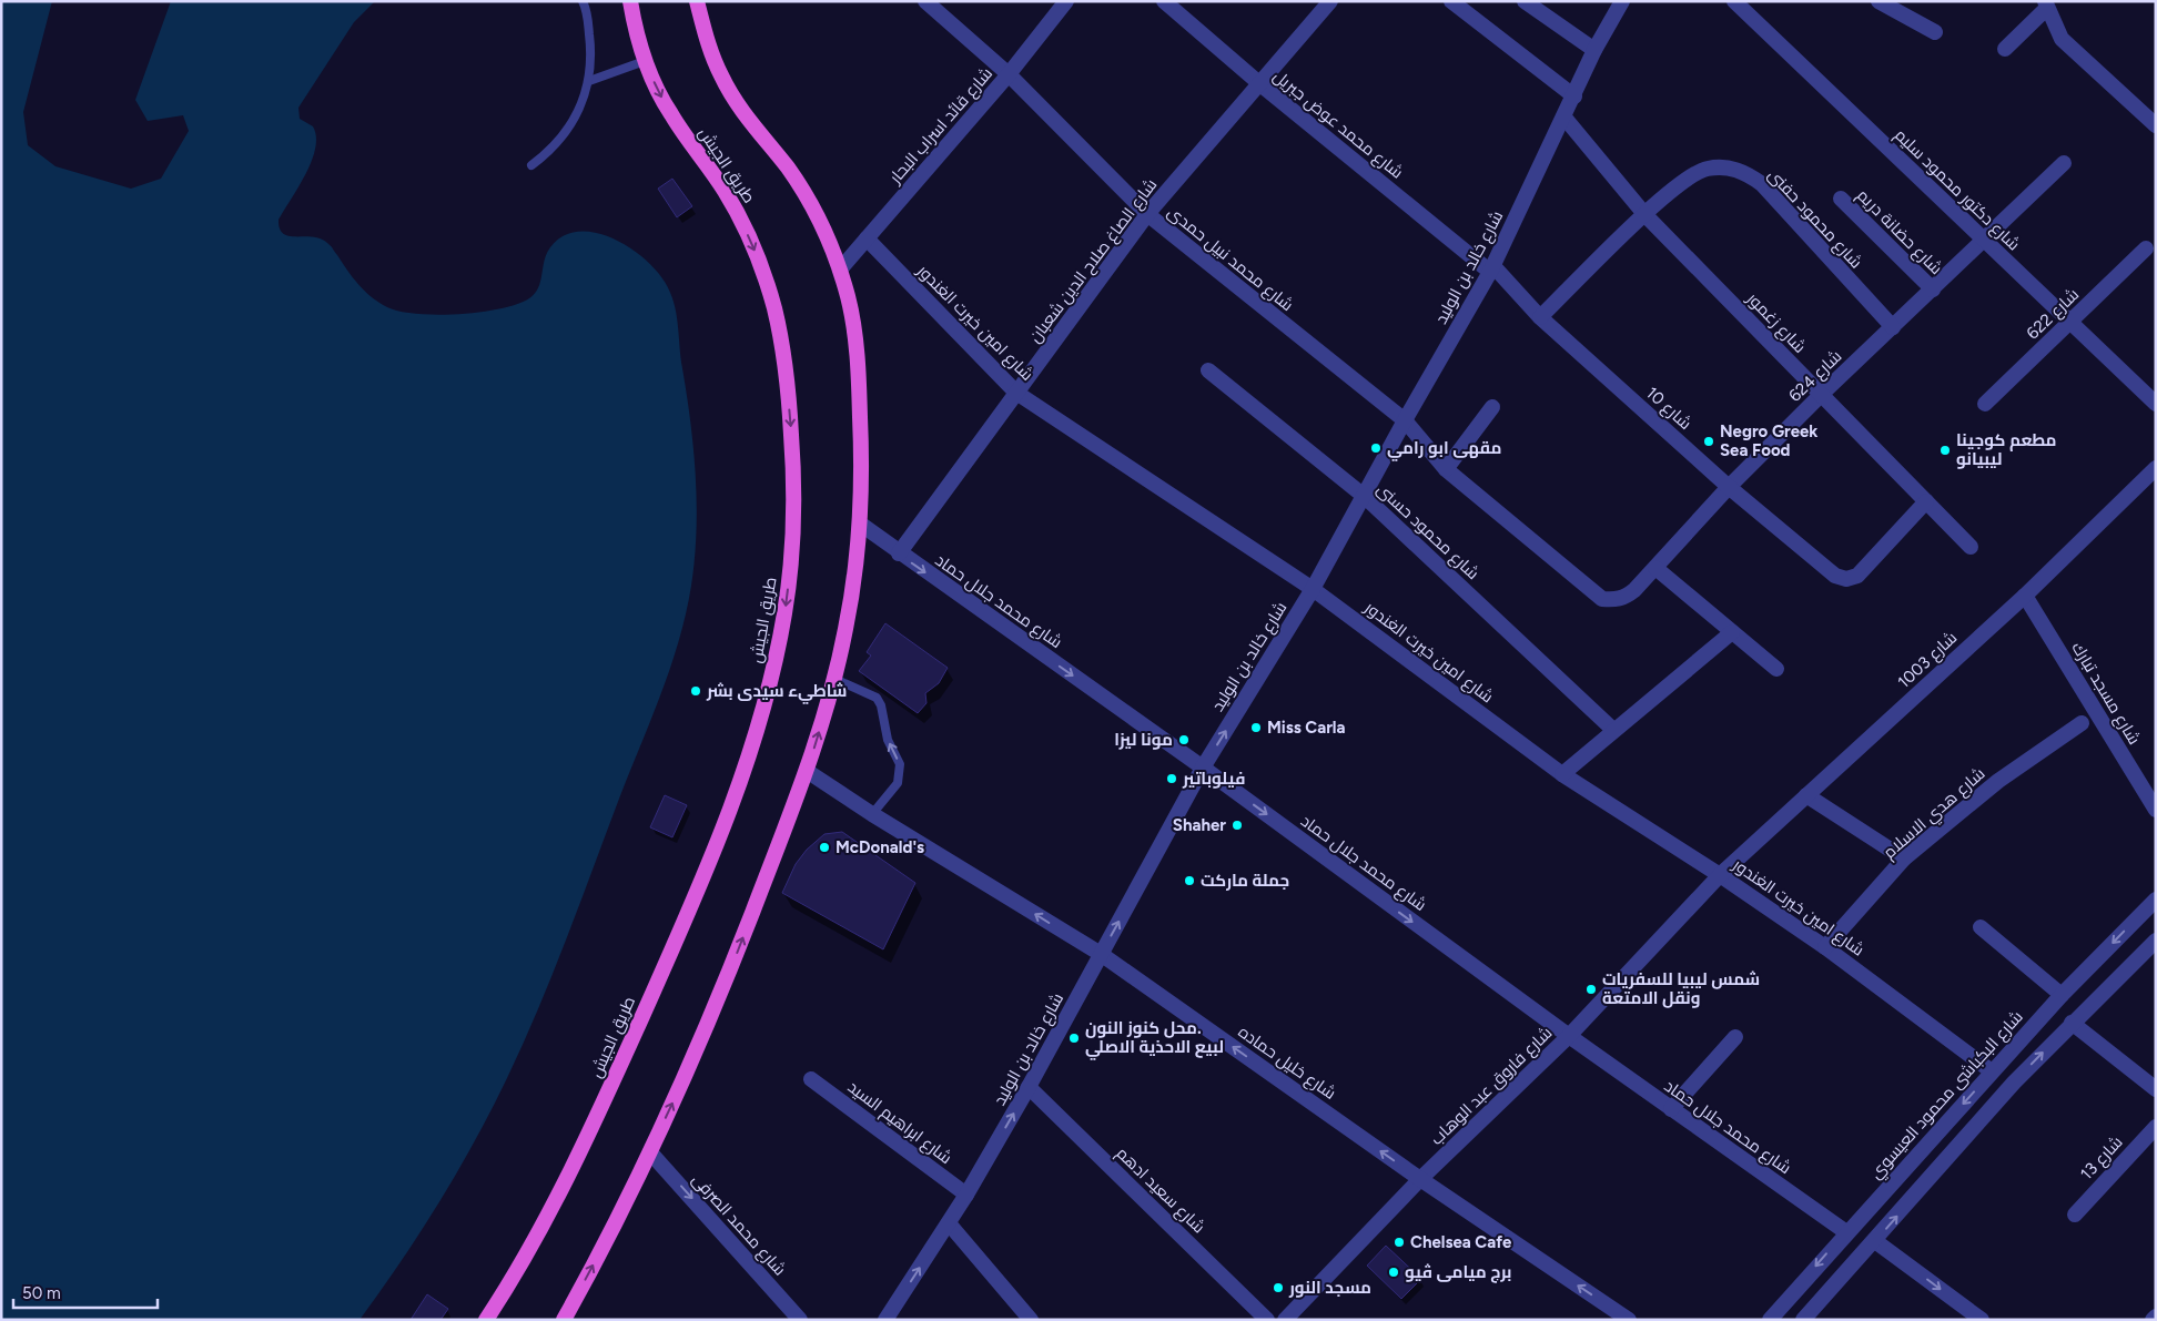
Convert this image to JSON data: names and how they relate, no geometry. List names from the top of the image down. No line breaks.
{"streets":{"highway":["طريق الجيش"],"street":["شارع محمد عوض جبريل","شارع قائد اسراب البحار","شارع دكتور محمود سليم","شارع محمود حفنى","شارع حضانة دريم","شارع محمد نبيل حمدى","شارع الصاغ صلاح الدين شعبان","شارع خالد بن الوليد","شارع 622","شارع امين خيرت الغندور","شارع زغمور","شارع 624","شارع 10","شارع محمود حسنى","شارع محمد جلال حماد","شارع 1003","شارع مسجد تبارك","شارع هدي الاسلام","شارع خليل حماده","شارع فاروق عبد الوهاب","شارع البكباشى محمود العيسوي","شارع ابراهيم السيد","شارع 13","شارع سعيد ادهم","شارع محمد الصرفى"]},"crossings":[["شارع محمد عوض جبريل","شارع الصاغ صلاح الدين شعبان"],["شارع محمد عوض جبريل","شارع خالد بن الوليد"],["شارع محمد عوض جبريل","شارع 10"],["شارع قائد اسراب البحار","شارع محمد نبيل حمدى"],["شارع قائد اسراب البحار","شارع امين خيرت الغندور"],["شارع دكتور محمود سليم","شارع 622"],["شارع دكتور محمود سليم","شارع 624"],["شارع محمود حفنى","شارع زغمور"],["شارع محمود حفنى","شارع 624"],["شارع محمود حفنى","شارع 10"],["شارع حضانة دريم","شارع 624"],["شارع محمد نبيل حمدى","شارع الصاغ صلاح الدين شعبان"],["شارع محمد نبيل حمدى","شارع خالد بن الوليد"],["شارع محمد نبيل حمدى","شارع 624"],["شارع الصاغ صلاح الدين شعبان","شارع امين خيرت الغندور"],["شارع الصاغ صلاح الدين شعبان","شارع محمد جلال حماد"],["شارع خالد بن الوليد","شارع امين خيرت الغندور"],["شارع خالد بن الوليد","شارع زغمور"],["شارع خالد بن الوليد","شارع 10"],["شارع خالد بن الوليد","شارع محمود حسنى"],["شارع خالد بن الوليد","شارع محمد جلال حماد"],["شارع خالد بن الوليد","شارع خليل حماده"],["شارع خالد بن الوليد","شارع ابراهيم السيد"],["شارع خالد بن الوليد","شارع سعيد ادهم"],["شارع امين خيرت الغندور","شارع 1003"],["شارع امين خيرت الغندور","شارع هدي الاسلام"],["شارع امين خيرت الغندور","شارع فاروق عبد الوهاب"],["شارع امين خيرت الغندور","شارع البكباشى محمود العيسوي"],["شارع زغمور","شارع 624"],["شارع زغمور","شارع 10"],["شارع 624","شارع 10"],["شارع محمد جلال حماد","شارع فاروق عبد الوهاب"],["شارع محمد جلال حماد","شارع البكباشى محمود العيسوي"],["شارع 1003","شارع مسجد تبارك"],["شارع 1003","شارع فاروق عبد الوهاب"],["شارع خليل حماده","شارع فاروق عبد الوهاب"]],"one_way":["شارع خالد بن الوليد","شارع محمد جلال حماد","شارع خليل حماده","شارع محمد الصرفى"],"places":["Negro Greek Sea Food","مقهى ابو رامي","مطعم كوجينا ليبيانو","شاطيء سيدى بشر","Miss Carla","مونا ليزا","فيلوباتير","Shaher","McDonald's","جملة ماركت","شمس ليبيا للسفريات ونقل الامتعة","محل كنوز النون. لبيع الاحذية الاصلي","Chelsea Cafe","برج ميامى ڤيو","مسجد النور"],"scale_bar":"50 m"}
